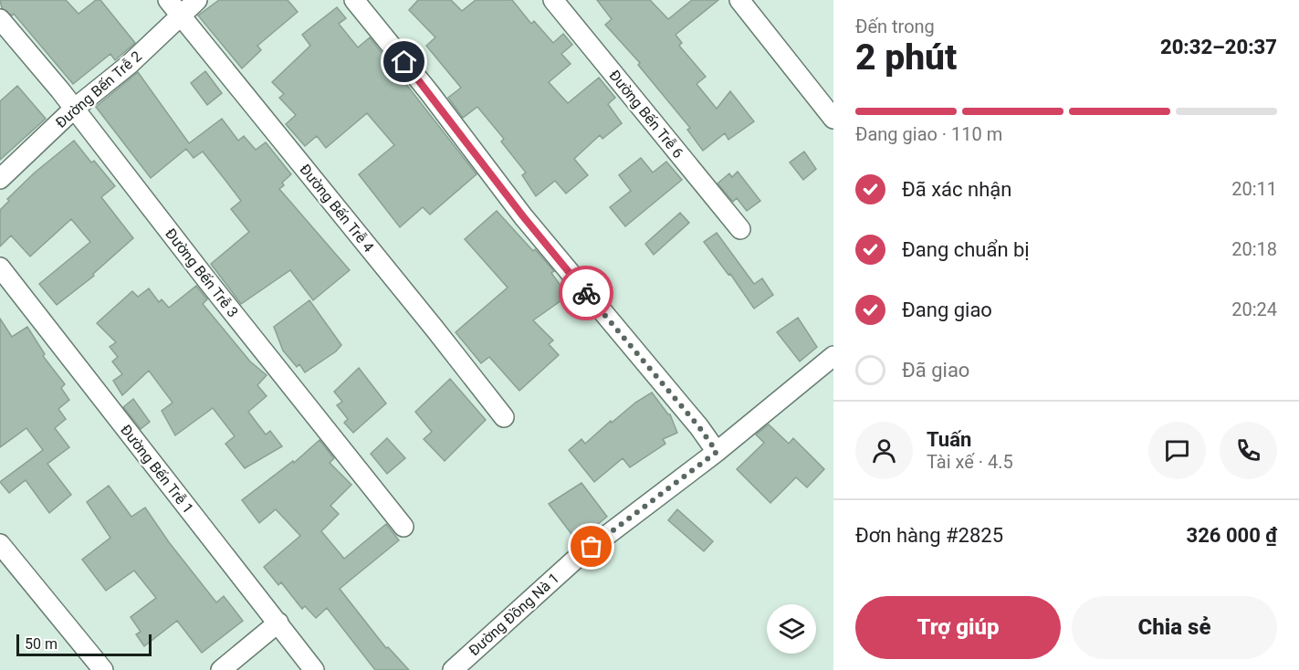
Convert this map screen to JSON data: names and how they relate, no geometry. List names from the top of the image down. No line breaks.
{"streets":{"street":["Đường Bến Trễ 2","Đường Bến Trễ 6","Đường Bến Trễ 4","Đường Bến Trễ 3","Đường Bến Trễ 1","Đường Đồng Nà 1"]},"crossings":[["Đường Bến Trễ 2","Đường Bến Trễ 4"],["Đường Bến Trễ 2","Đường Bến Trễ 3"]],"scale_bar":"50 m","page":{"heading":["2 phút","Đến trong","20:32–20:37"],"panel":["Tuấn","Tài xế · 4.5","Đơn hàng #2825","326 000 ₫"],"bar":"Đang giao · 110 m","list":[["Đã xác nhận","20:11"],["Đang chuẩn bị","20:18"],["Đang giao","20:24"],"Đã giao"],"buttons":["Trợ giúp","Chia sẻ"],"scale":"50 m"}}
